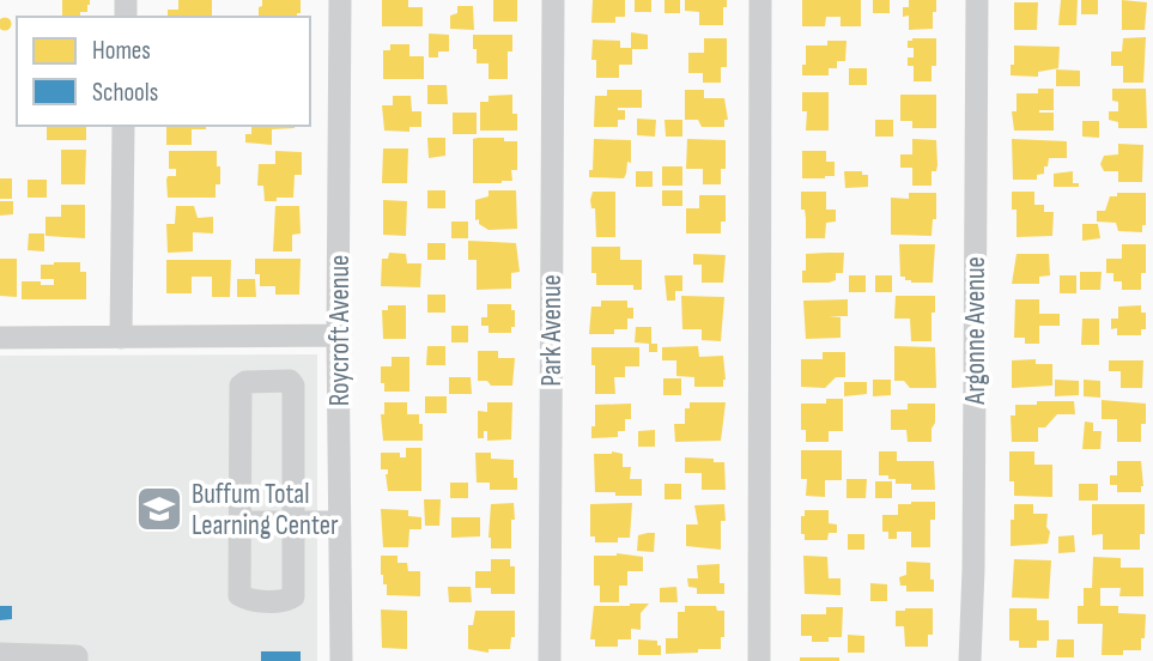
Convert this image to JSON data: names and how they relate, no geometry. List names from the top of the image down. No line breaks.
{"streets":{"street":["Roycroft Avenue","Park Avenue","Argonne Avenue"]},"places":{"school or university":["Buffum Total Learning Center"]},"legend":["Homes","Schools"]}
